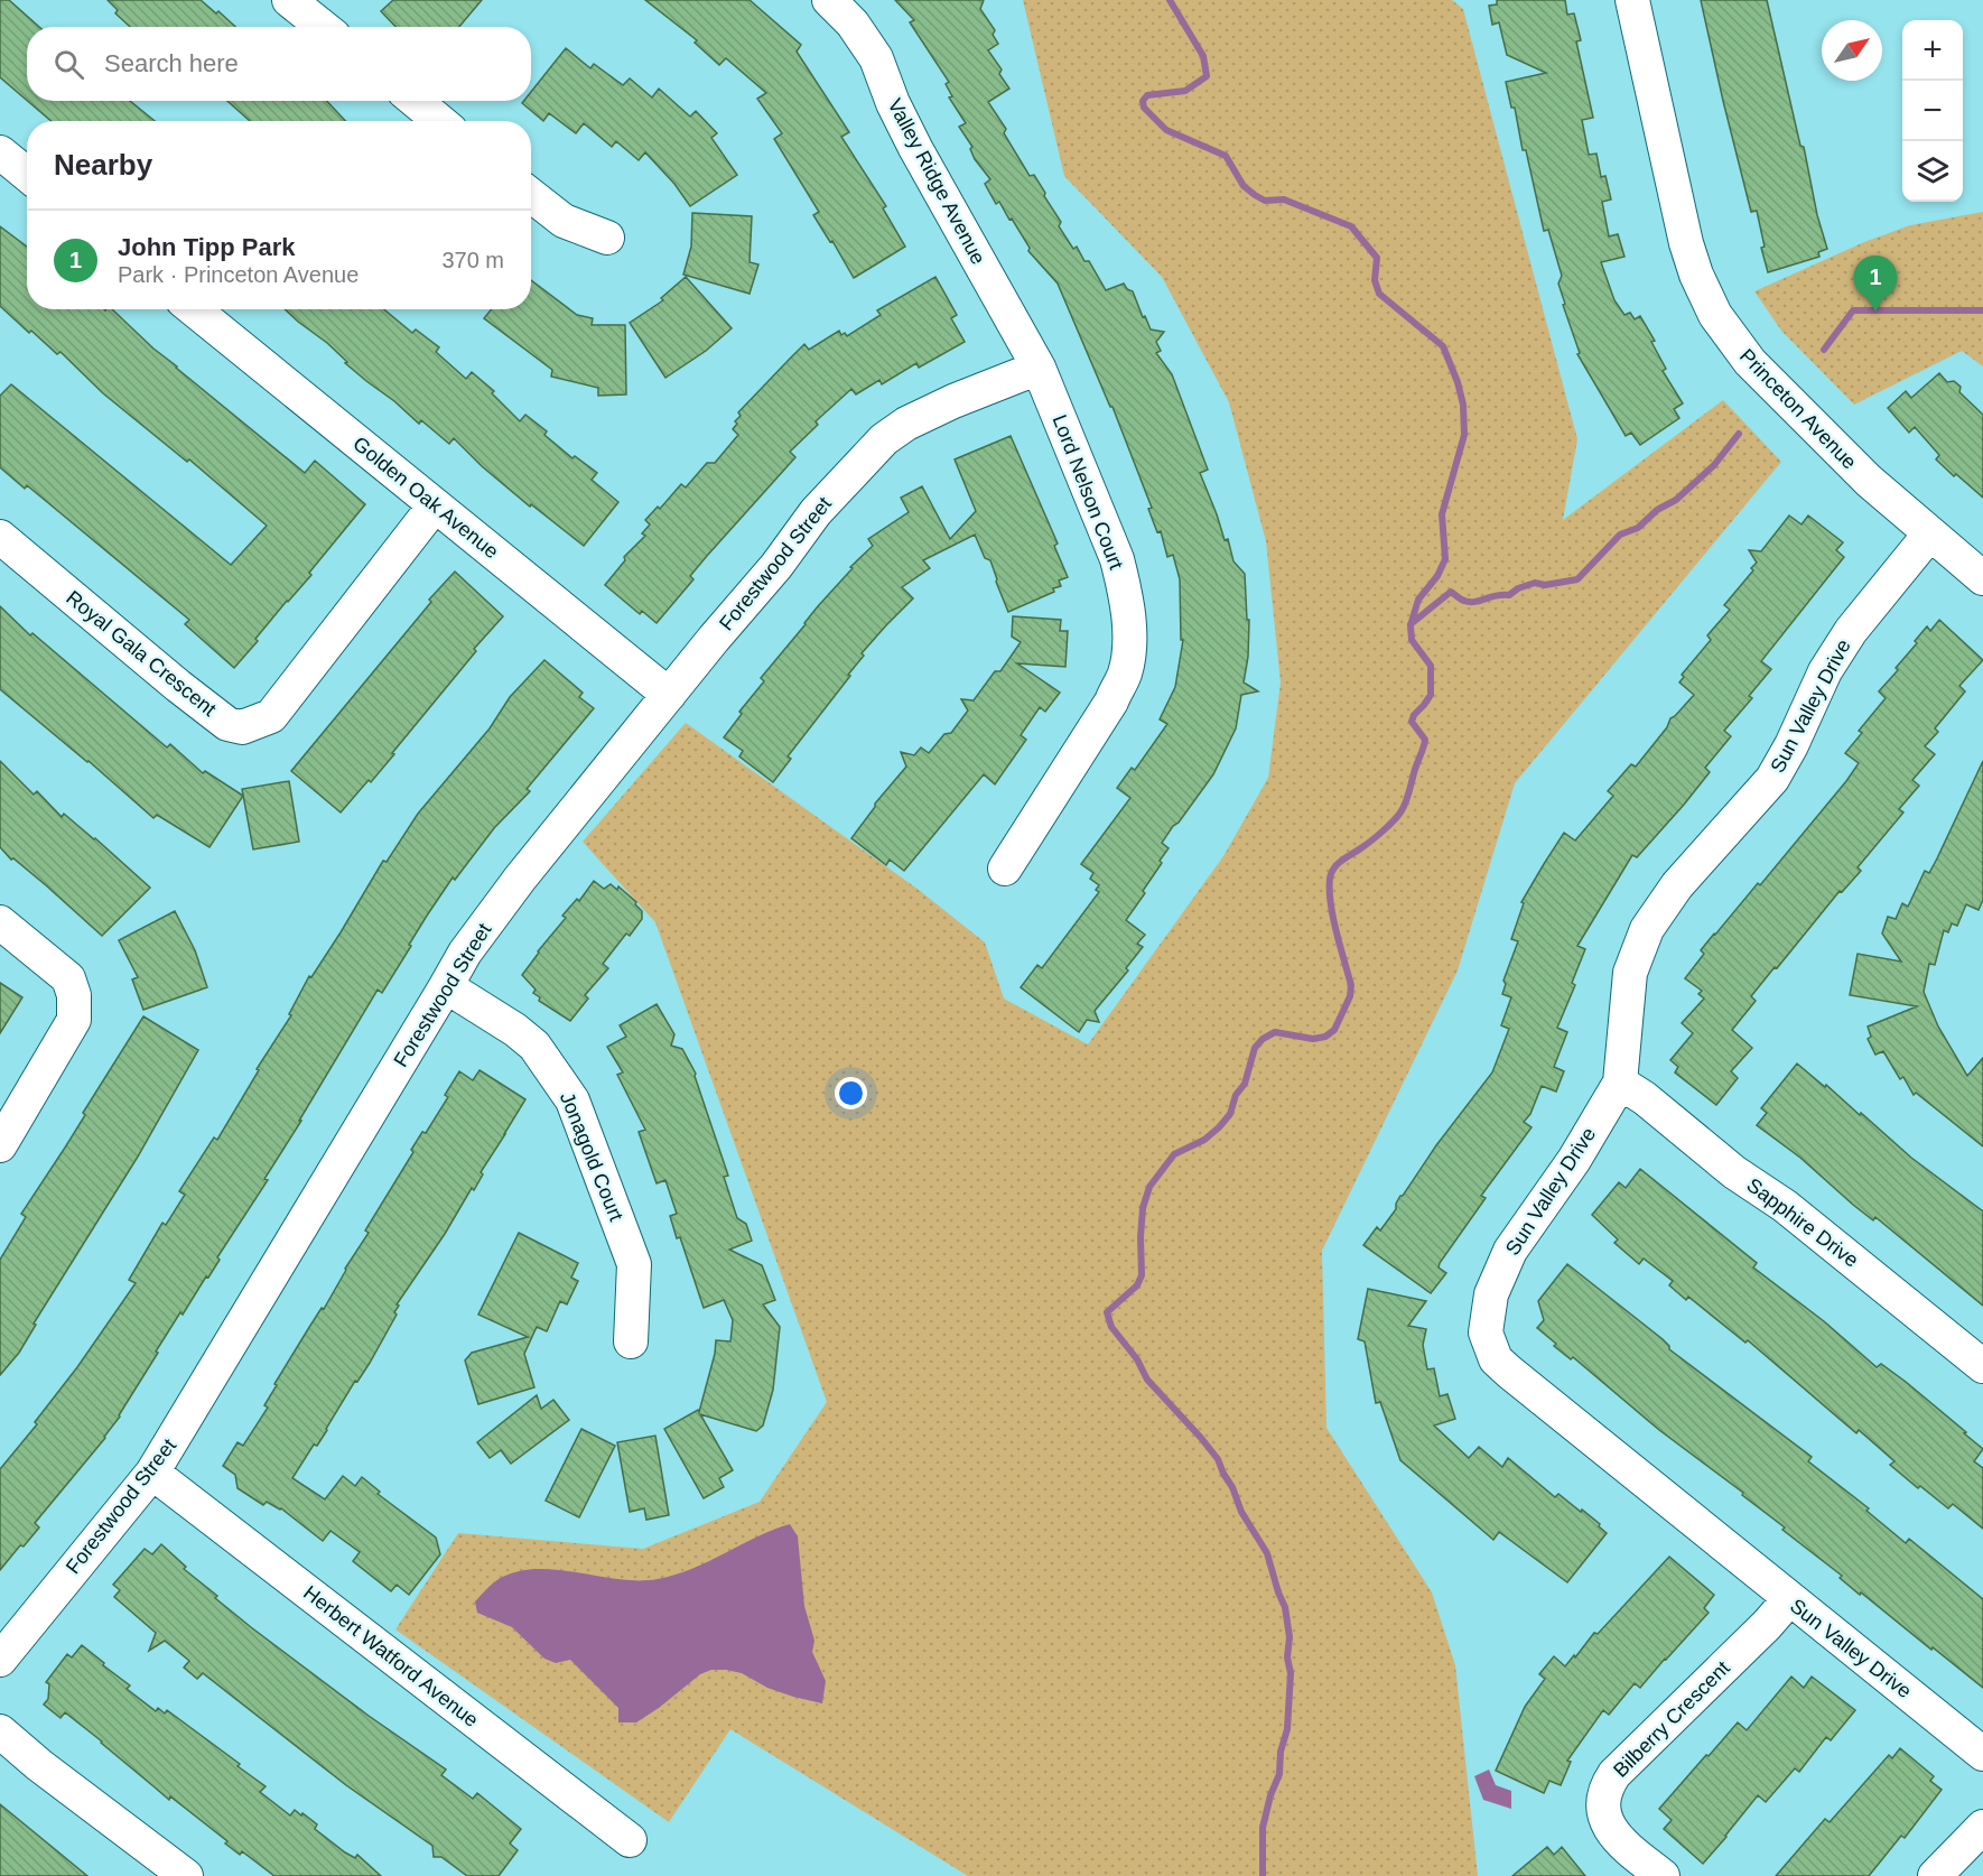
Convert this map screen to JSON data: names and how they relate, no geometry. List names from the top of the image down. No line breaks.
{"streets":{"street":["Valley Ridge Avenue","Princeton Avenue","Lord Nelson Court","Golden Oak Avenue","Forestwood Street","Royal Gala Crescent","Sun Valley Drive","Jonagold Court","Sapphire Drive","Herbert Watford Avenue","Bilberry Crescent"]},"crossings":[["Valley Ridge Avenue","Lord Nelson Court"],["Valley Ridge Avenue","Forestwood Street"],["Princeton Avenue","Sun Valley Drive"],["Lord Nelson Court","Forestwood Street"],["Golden Oak Avenue","Forestwood Street"],["Golden Oak Avenue","Royal Gala Crescent"],["Forestwood Street","Jonagold Court"],["Forestwood Street","Herbert Watford Avenue"],["Sun Valley Drive","Sapphire Drive"],["Sun Valley Drive","Bilberry Crescent"]],"north":"top right","page":{"map_buttons":["+","−"],"search":"Search here","heading":"Nearby","list":[{"mark":"1","name":"John Tipp Park","note":"Park · Princeton Avenue","value":"370 m"}],"pins":"1"}}
